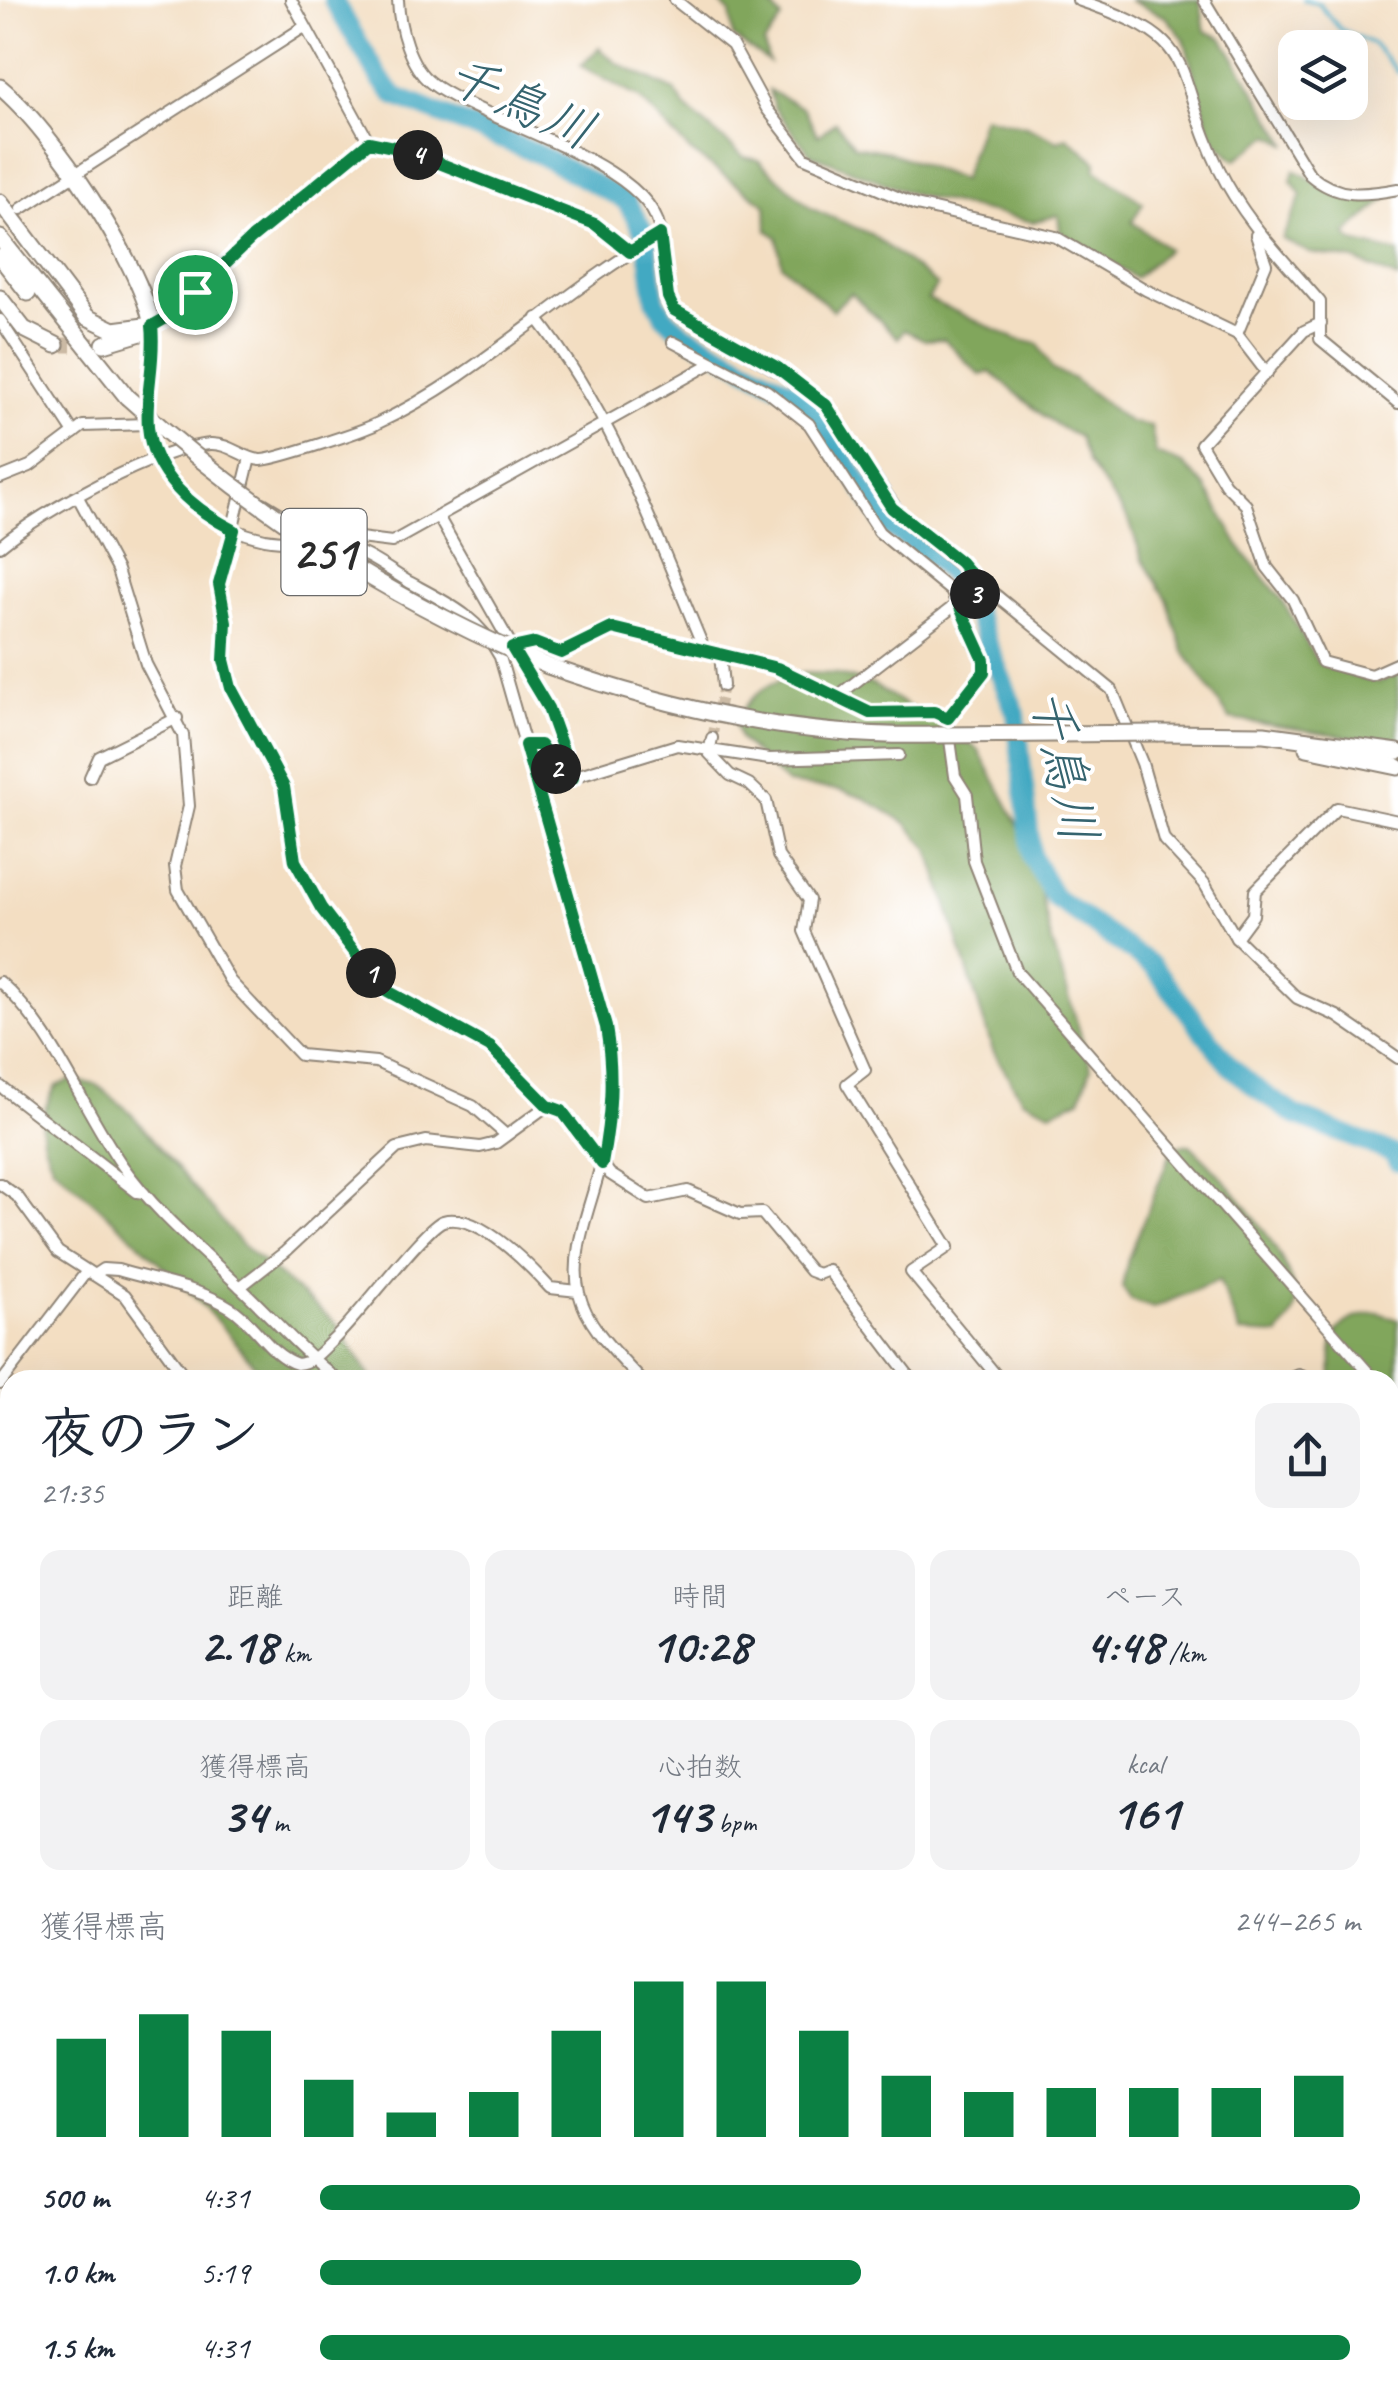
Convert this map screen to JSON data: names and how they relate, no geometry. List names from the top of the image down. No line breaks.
{"streets":{"highway":["251"]},"water":["千鳥川"],"page":{"pins":["4","3","2","1"],"heading":["夜のラン","21:35"],"stats":[["距離","2.18 km"],["時間","10:28"],["ペース","4:48 /km"],["獲得標高","34 m"],["心拍数","143 bpm"],["kcal","161"]],"chart":["獲得標高","244–265 m"],"list":[{"name":"500 m","note":"4:31"},{"name":"1.0 km","note":"5:19"},{"name":"1.5 km","note":"4:31"}]}}
